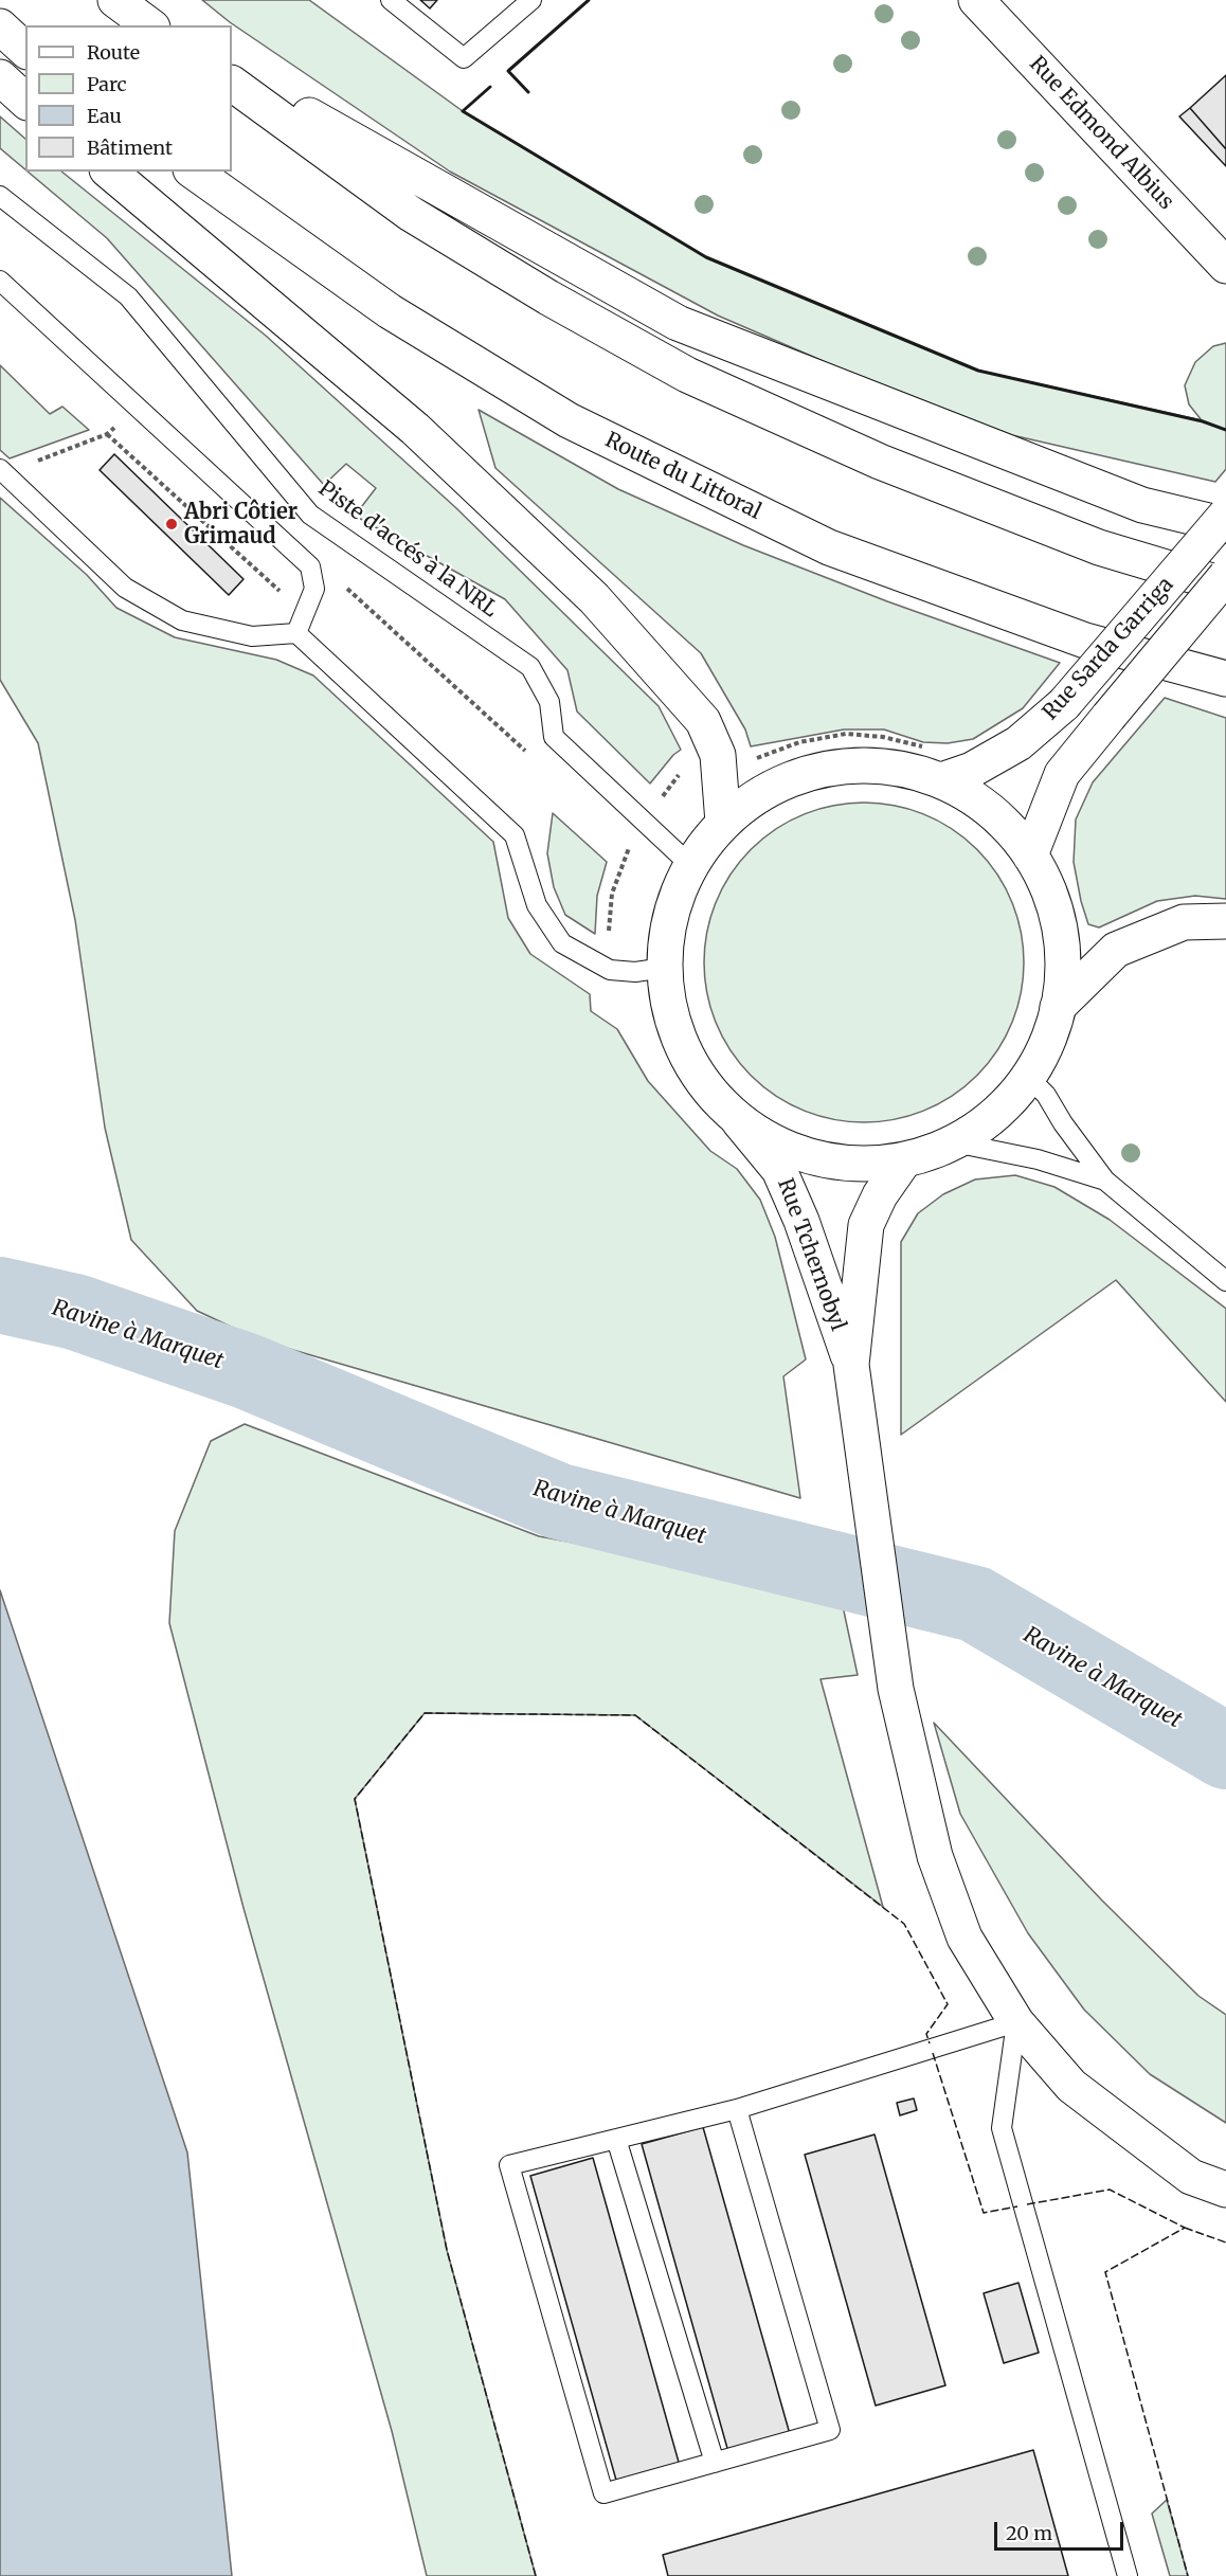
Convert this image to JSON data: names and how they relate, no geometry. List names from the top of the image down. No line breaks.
{"streets":{"main road":["Rue Edmond Albius","Route du Littoral","Rue Sarda Garriga","Rue Tchernobyl"],"lane":["Piste d'accés à la NRL"]},"water":["Ravine à Marquet"],"places":["Abri Côtier Grimaud"],"legend":["Route","Parc","Eau","Bâtiment"],"scale_bar":"20 m"}
